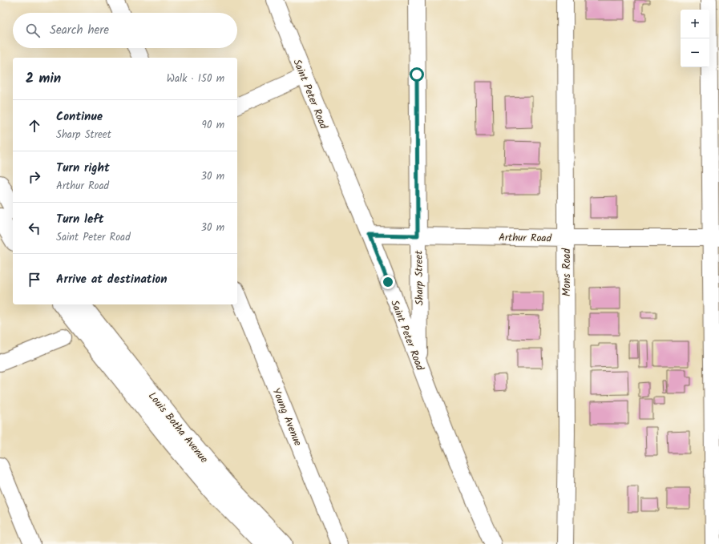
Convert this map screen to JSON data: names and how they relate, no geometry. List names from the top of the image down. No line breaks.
{"streets":{"main road":["Louis Botha Avenue"],"street":["Saint Peter Road","Arthur Road","Mons Road","Sharp Street","Young Avenue"]},"crossings":[["Saint Peter Road","Arthur Road"],["Saint Peter Road","Sharp Street"],["Arthur Road","Mons Road"],["Arthur Road","Sharp Street"]],"page":{"map_buttons":["+","−"],"search":"Search here","heading":["2 min","Walk · 150 m"],"list":[["Continue","Sharp Street","90 m"],["Turn right","Arthur Road","30 m"],["Turn left","Saint Peter Road","30 m"],"Arrive at destination"]}}
